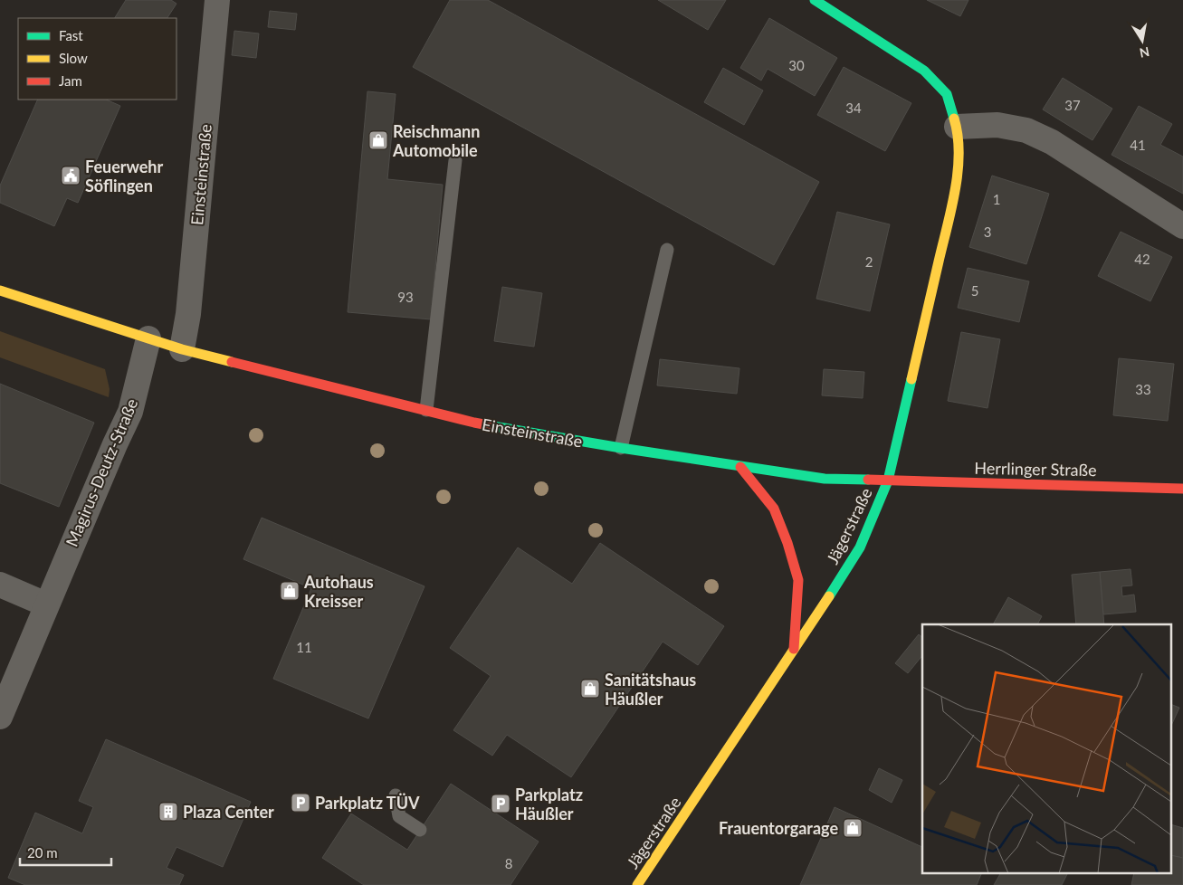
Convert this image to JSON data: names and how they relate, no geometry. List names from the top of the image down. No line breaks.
{"streets":{"street":["Einsteinstraße","Herrlinger Straße","Magirus-Deutz-Straße","Jägerstraße"]},"crossings":[["Einsteinstraße","Herrlinger Straße"],["Einsteinstraße","Magirus-Deutz-Straße"],["Einsteinstraße","Jägerstraße"],["Herrlinger Straße","Jägerstraße"]],"places":{"shop":["Reischmann Automobile","Autohaus Kreisser","Sanitätshaus Häußler","Frauentorgarage"],"public building":["Feuerwehr Söflingen"],"parking":["Parkplatz TÜV","Parkplatz Häußler"],"building":["Plaza Center"]},"house_numbers":["30","37","34","41","1","3","42","2","5","93","33","11","8"],"legend":["Fast","Slow","Jam"],"scale_bar":"20 m","north":"bottom"}
